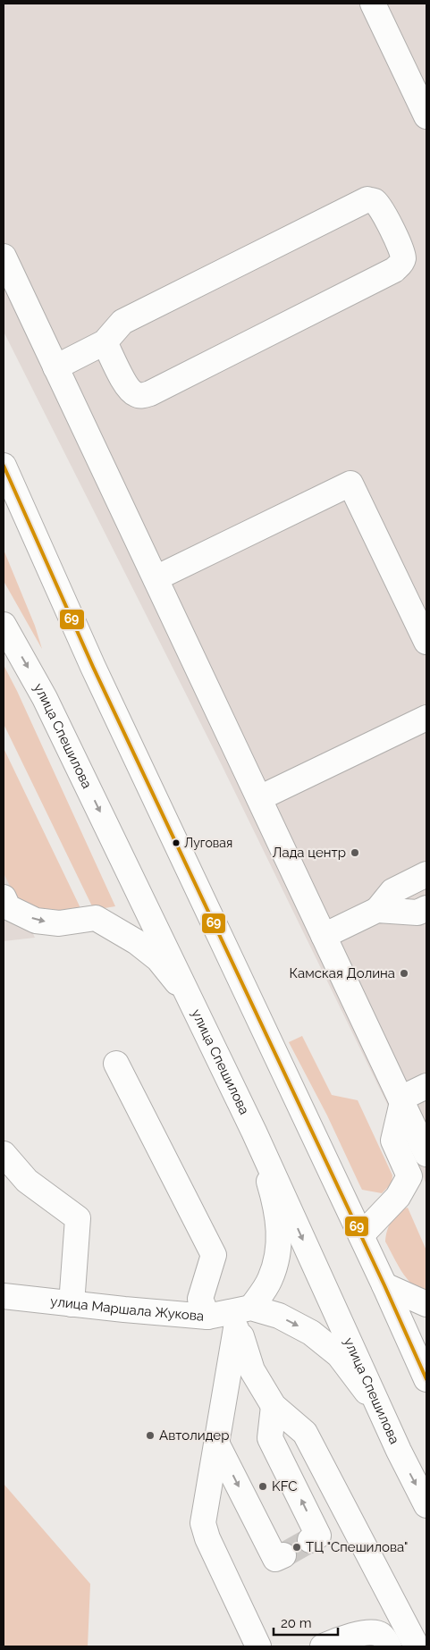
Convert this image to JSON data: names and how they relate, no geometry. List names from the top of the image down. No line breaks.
{"streets":{"main road":["улица Спешилова","улица Маршала Жукова"]},"places":["Луговая","Лада центр","Камская Долина","Автолидер","KFC","ТЦ \"Спешилова\""],"lines":["transit line 69"],"scale_bar":"20 m"}
